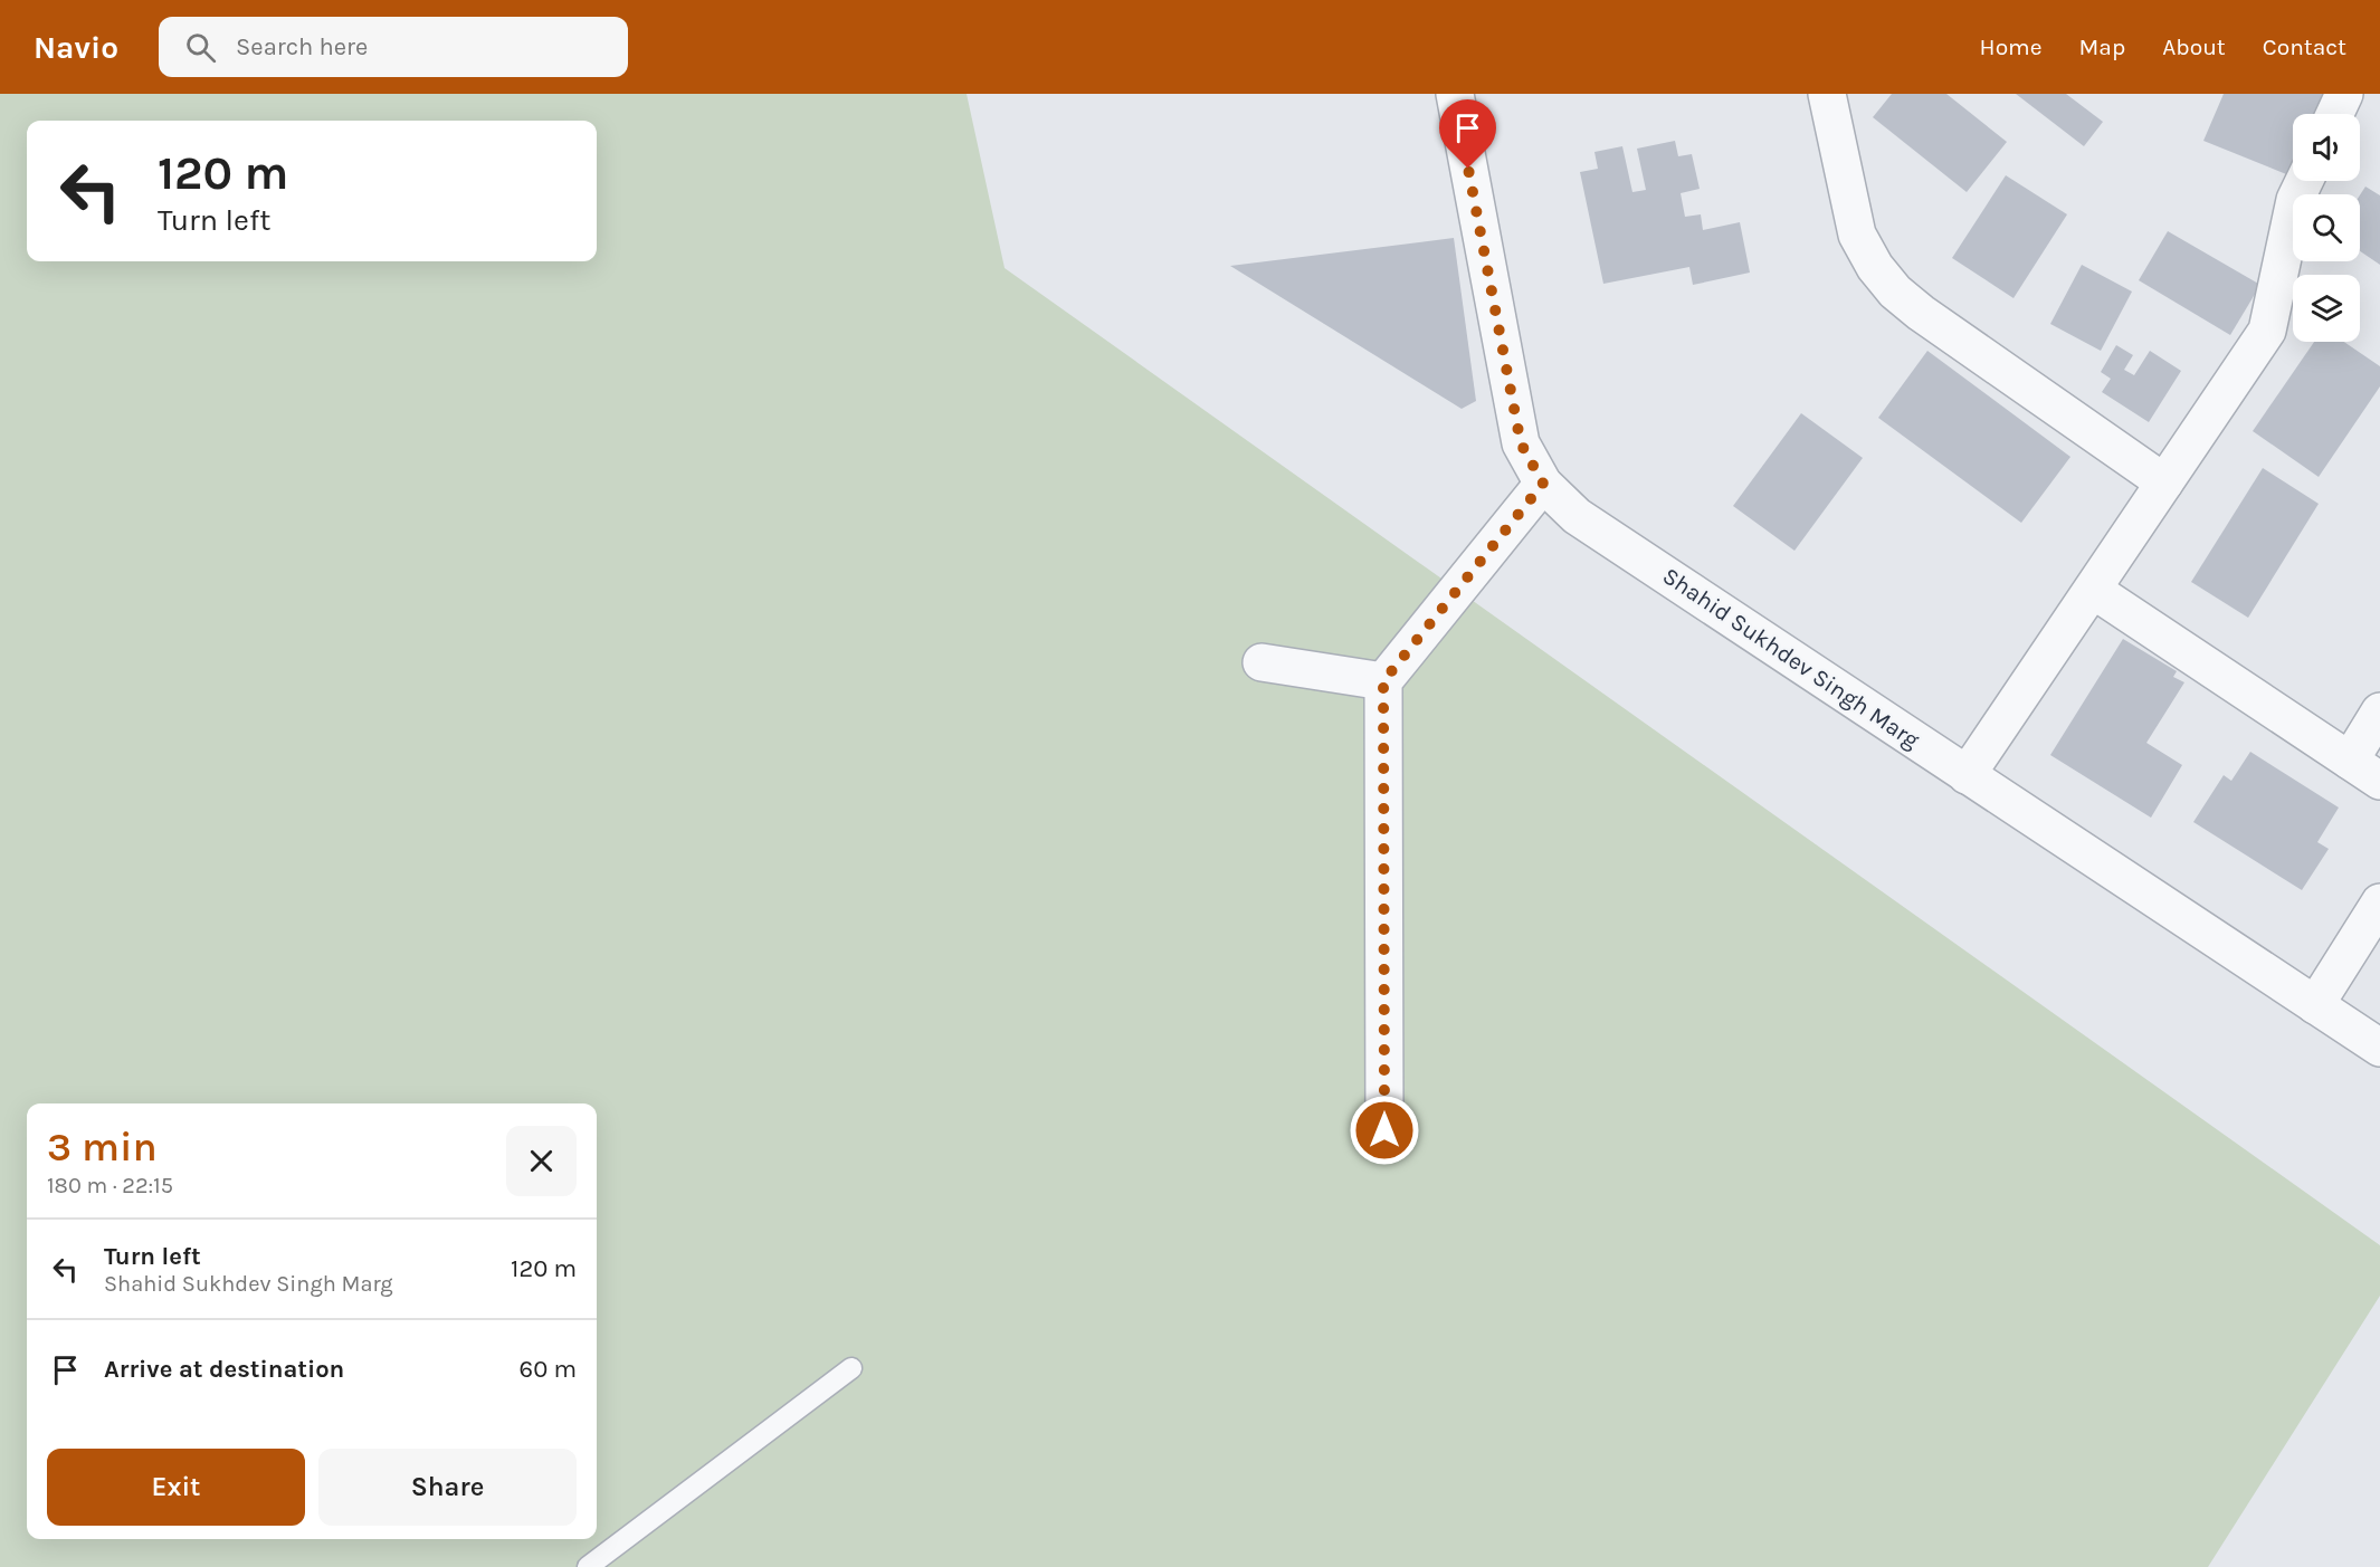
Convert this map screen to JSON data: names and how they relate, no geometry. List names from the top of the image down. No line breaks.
{"streets":{"street":["Shahid Sukhdev Singh Marg"]},"page":{"header":"Navio","search":"Search here","nav":["Home","Map","About","Contact"],"turn":["120 m","Turn left"],"heading":["3 min","180 m · 22:15"],"list":[{"name":"Turn left","note":"Shahid Sukhdev Singh Marg","value":"120 m"},{"name":"Arrive at destination","value":"60 m"}],"buttons":["Exit","Share"]}}
